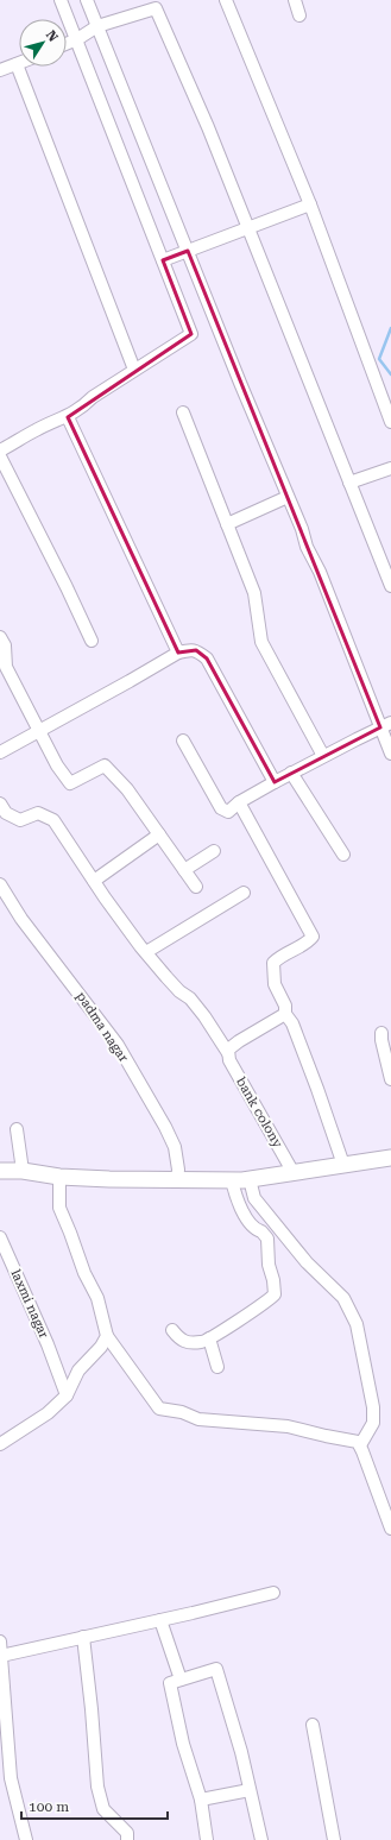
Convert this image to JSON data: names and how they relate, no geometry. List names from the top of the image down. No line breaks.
{"streets":{"street":["padma nagar","bank colony","laxmi nagar"]},"scale_bar":"100 m","north":"top right"}
